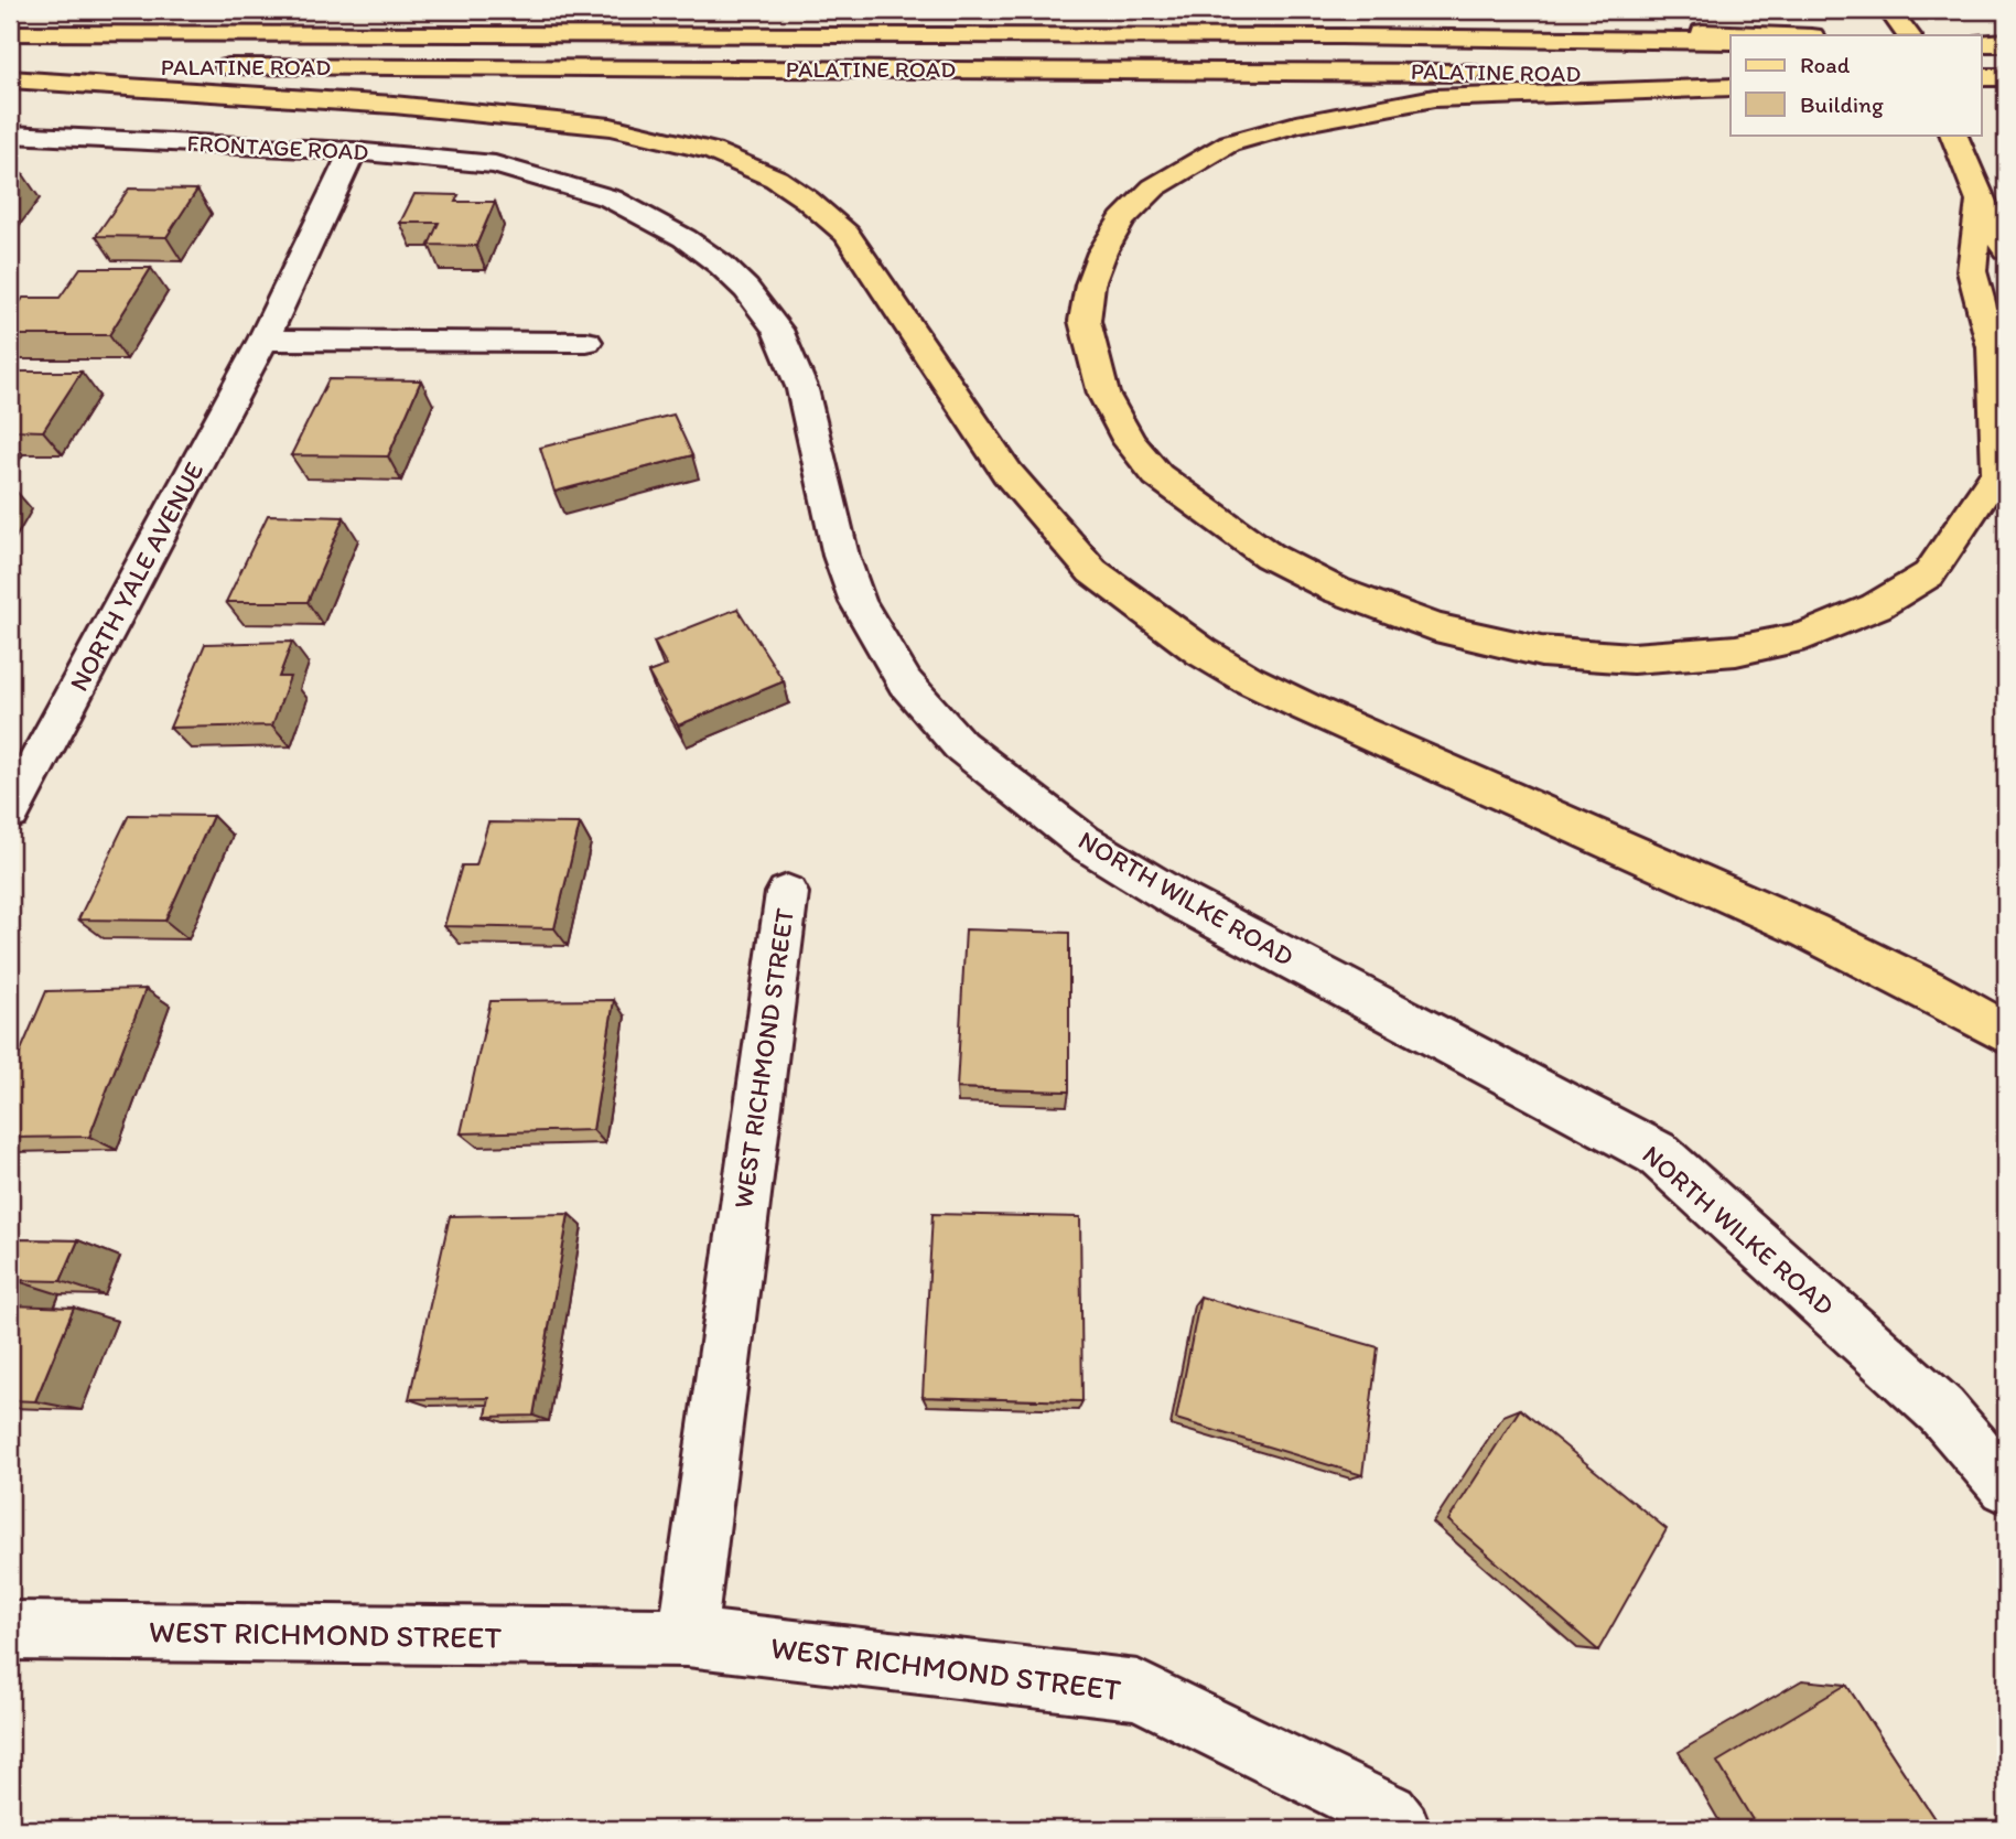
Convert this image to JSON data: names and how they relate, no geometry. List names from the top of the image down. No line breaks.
{"streets":{"main road":["PALATINE ROAD"],"street":["FRONTAGE ROAD","NORTH YALE AVENUE","NORTH WILKE ROAD","WEST RICHMOND STREET"]},"crossings":[["FRONTAGE ROAD","NORTH YALE AVENUE"],["FRONTAGE ROAD","NORTH WILKE ROAD"]],"legend":["Road","Building"]}
